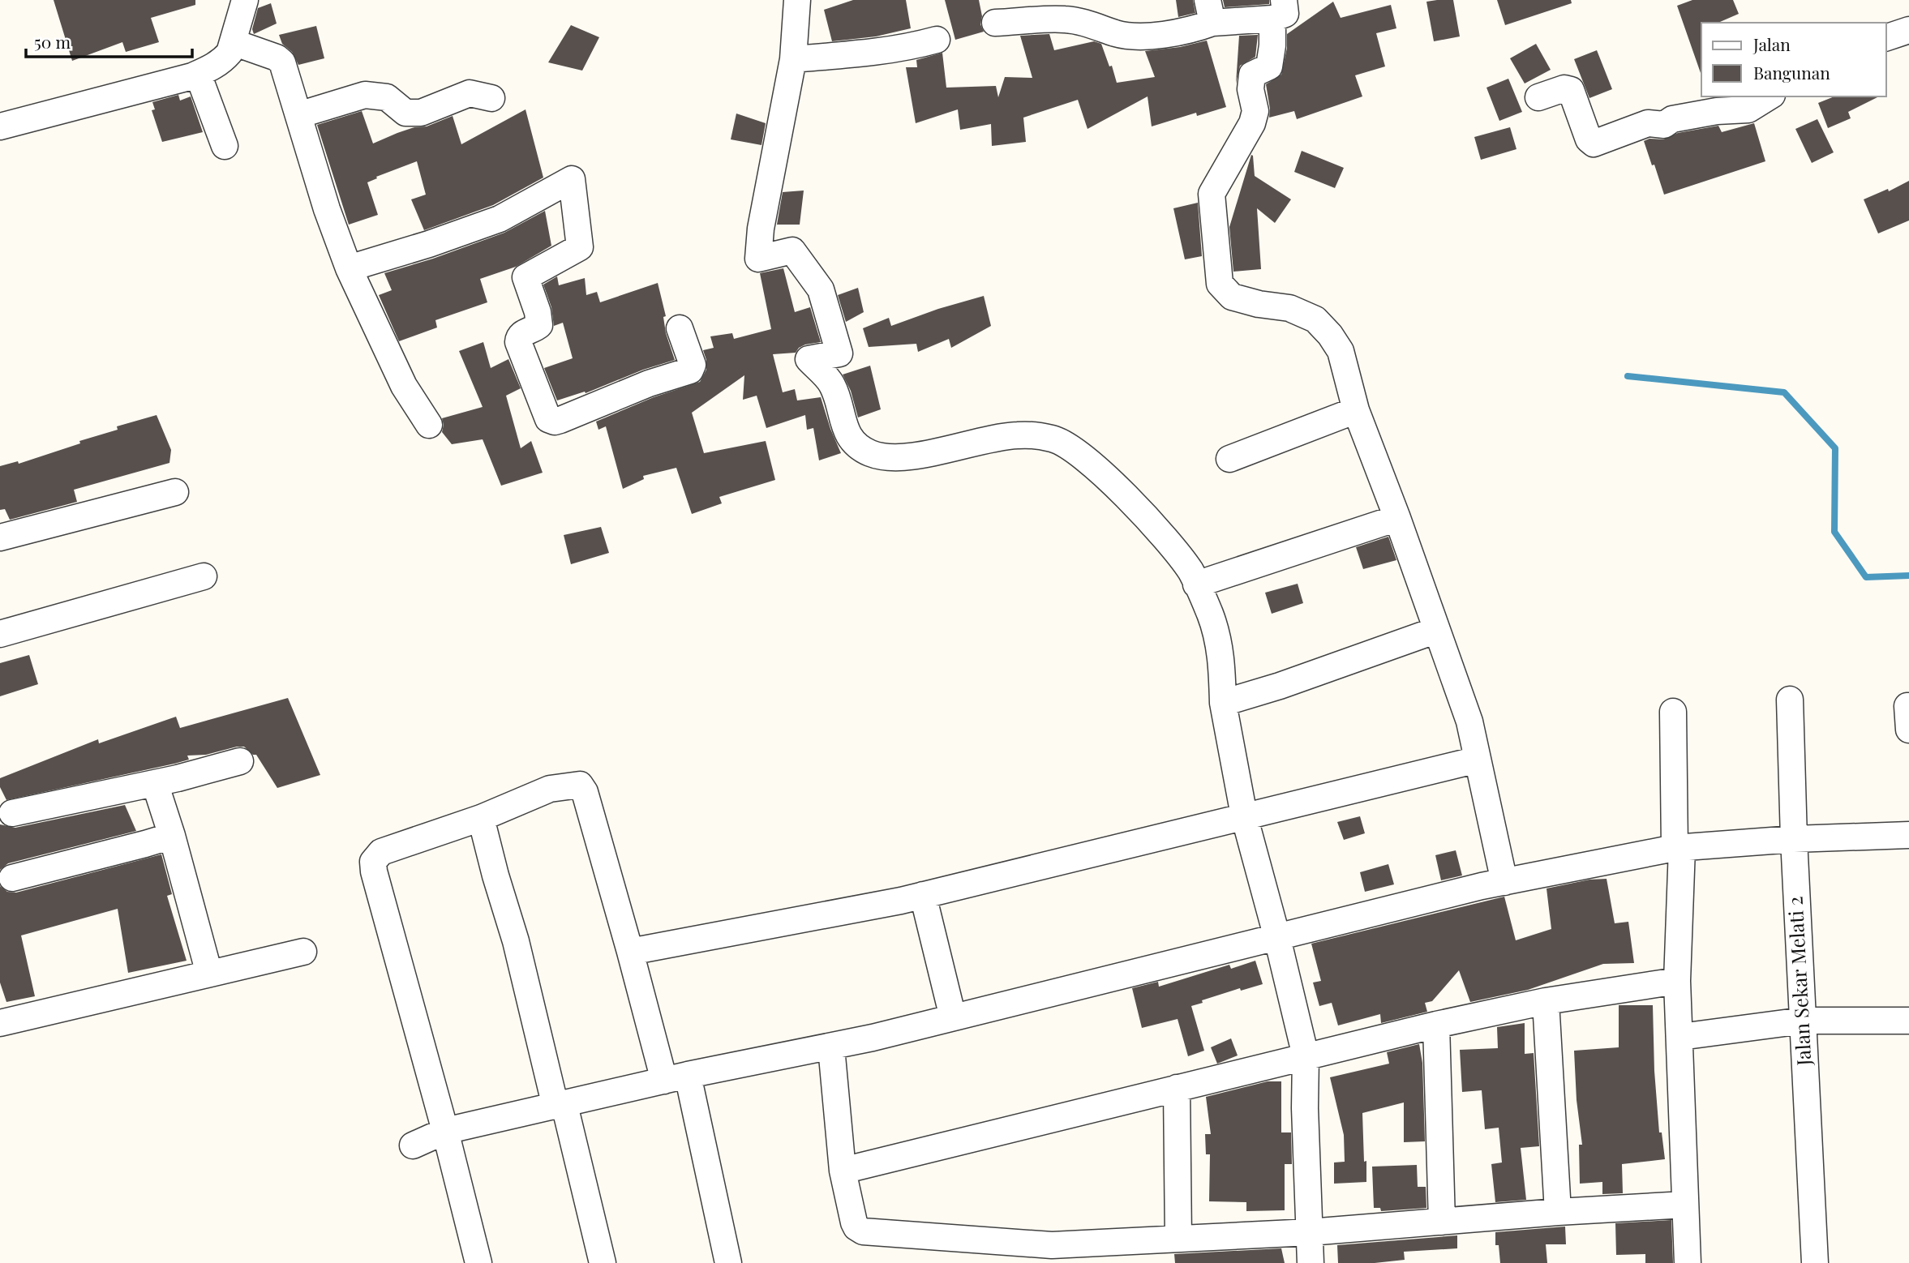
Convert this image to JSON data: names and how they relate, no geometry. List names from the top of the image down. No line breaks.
{"streets":{"street":["Jalan Sekar Melati 2"]},"legend":["Jalan","Bangunan"],"scale_bar":"50 m"}
